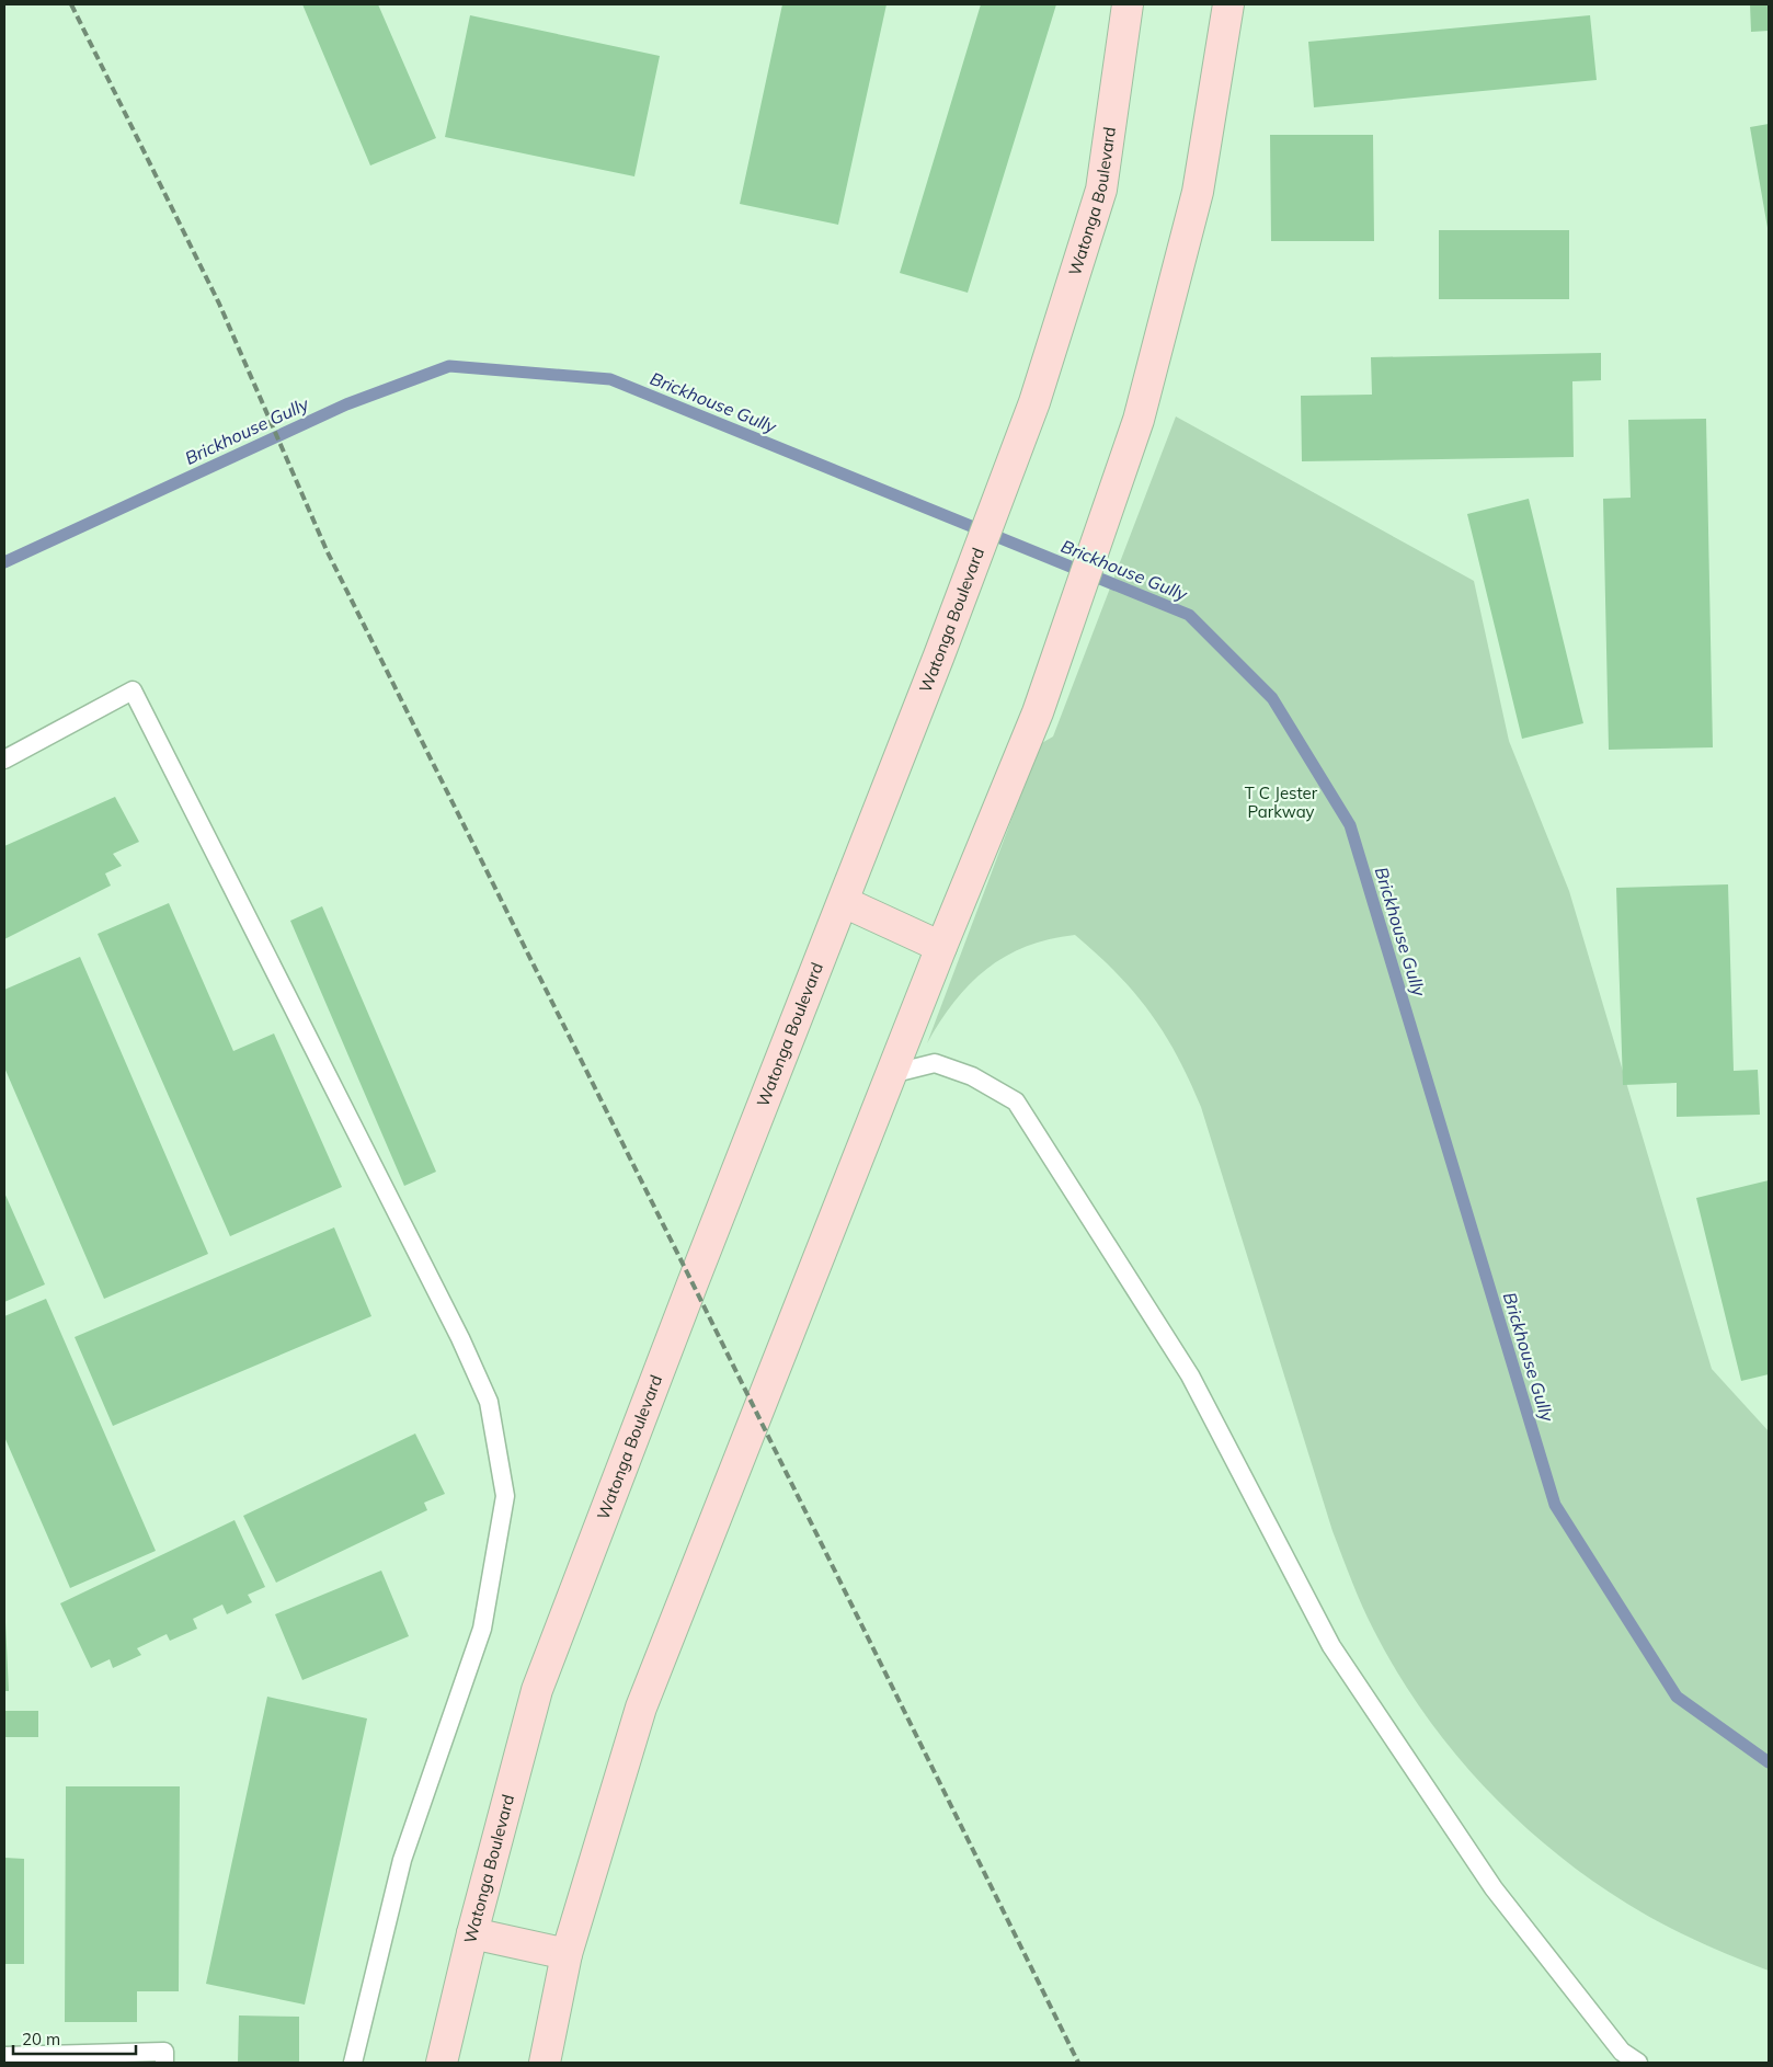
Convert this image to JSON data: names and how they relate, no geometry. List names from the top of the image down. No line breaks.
{"streets":{"main road":["Watonga Boulevard"]},"water":["Brickhouse Gully"],"parks":["T C Jester Parkway"],"scale_bar":"20 m"}
